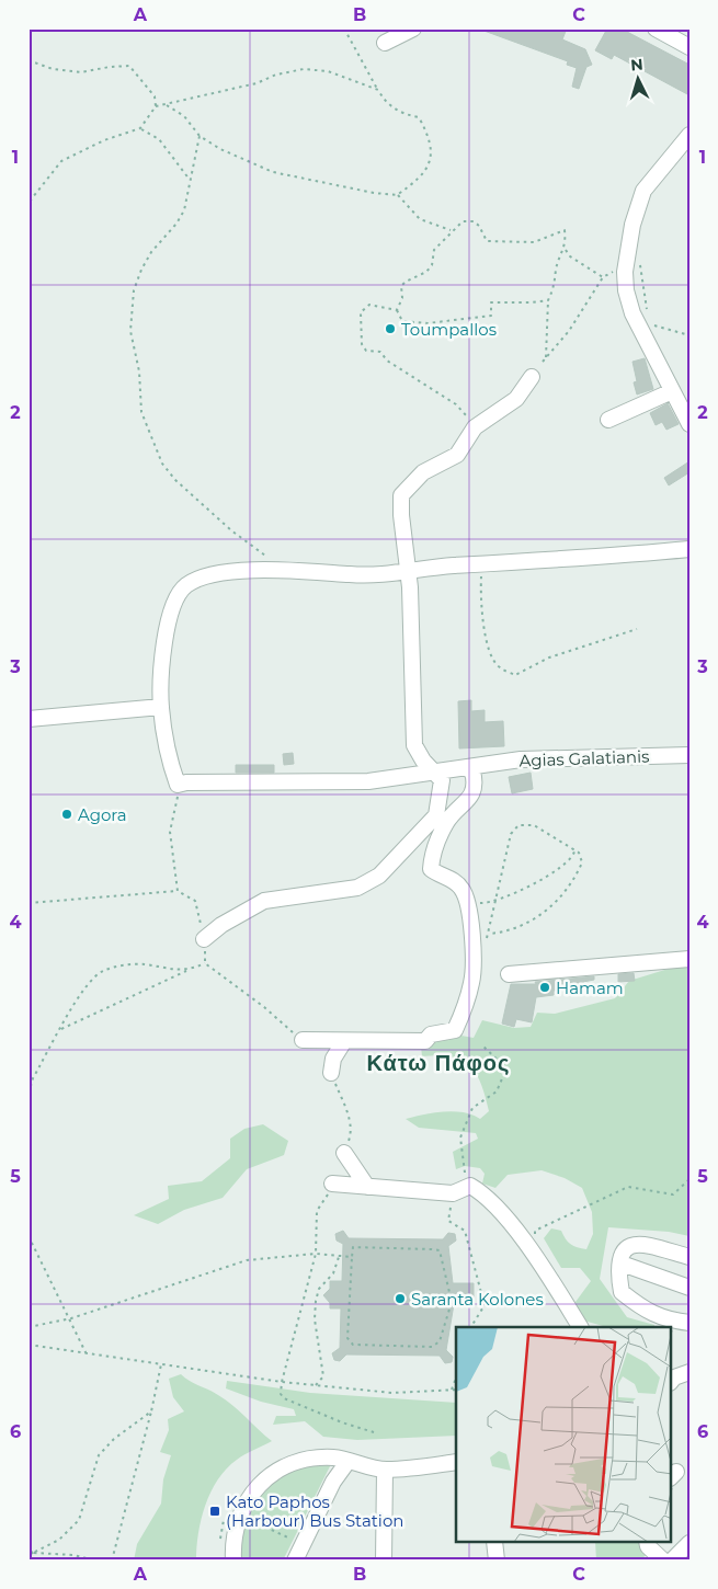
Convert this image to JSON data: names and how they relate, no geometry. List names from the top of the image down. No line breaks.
{"streets":{"street":["Agias Galatianis"]},"districts":["Κάτω Πάφος"],"places":{"other":["Toumpallos","Agora","Hamam","Saranta Kolones"],"transit":["Kato Paphos (Harbour) Bus Station"]},"north":"top","grid":{"columns":["A","B","C"],"rows":["1","2","3","4","5","6"]}}
